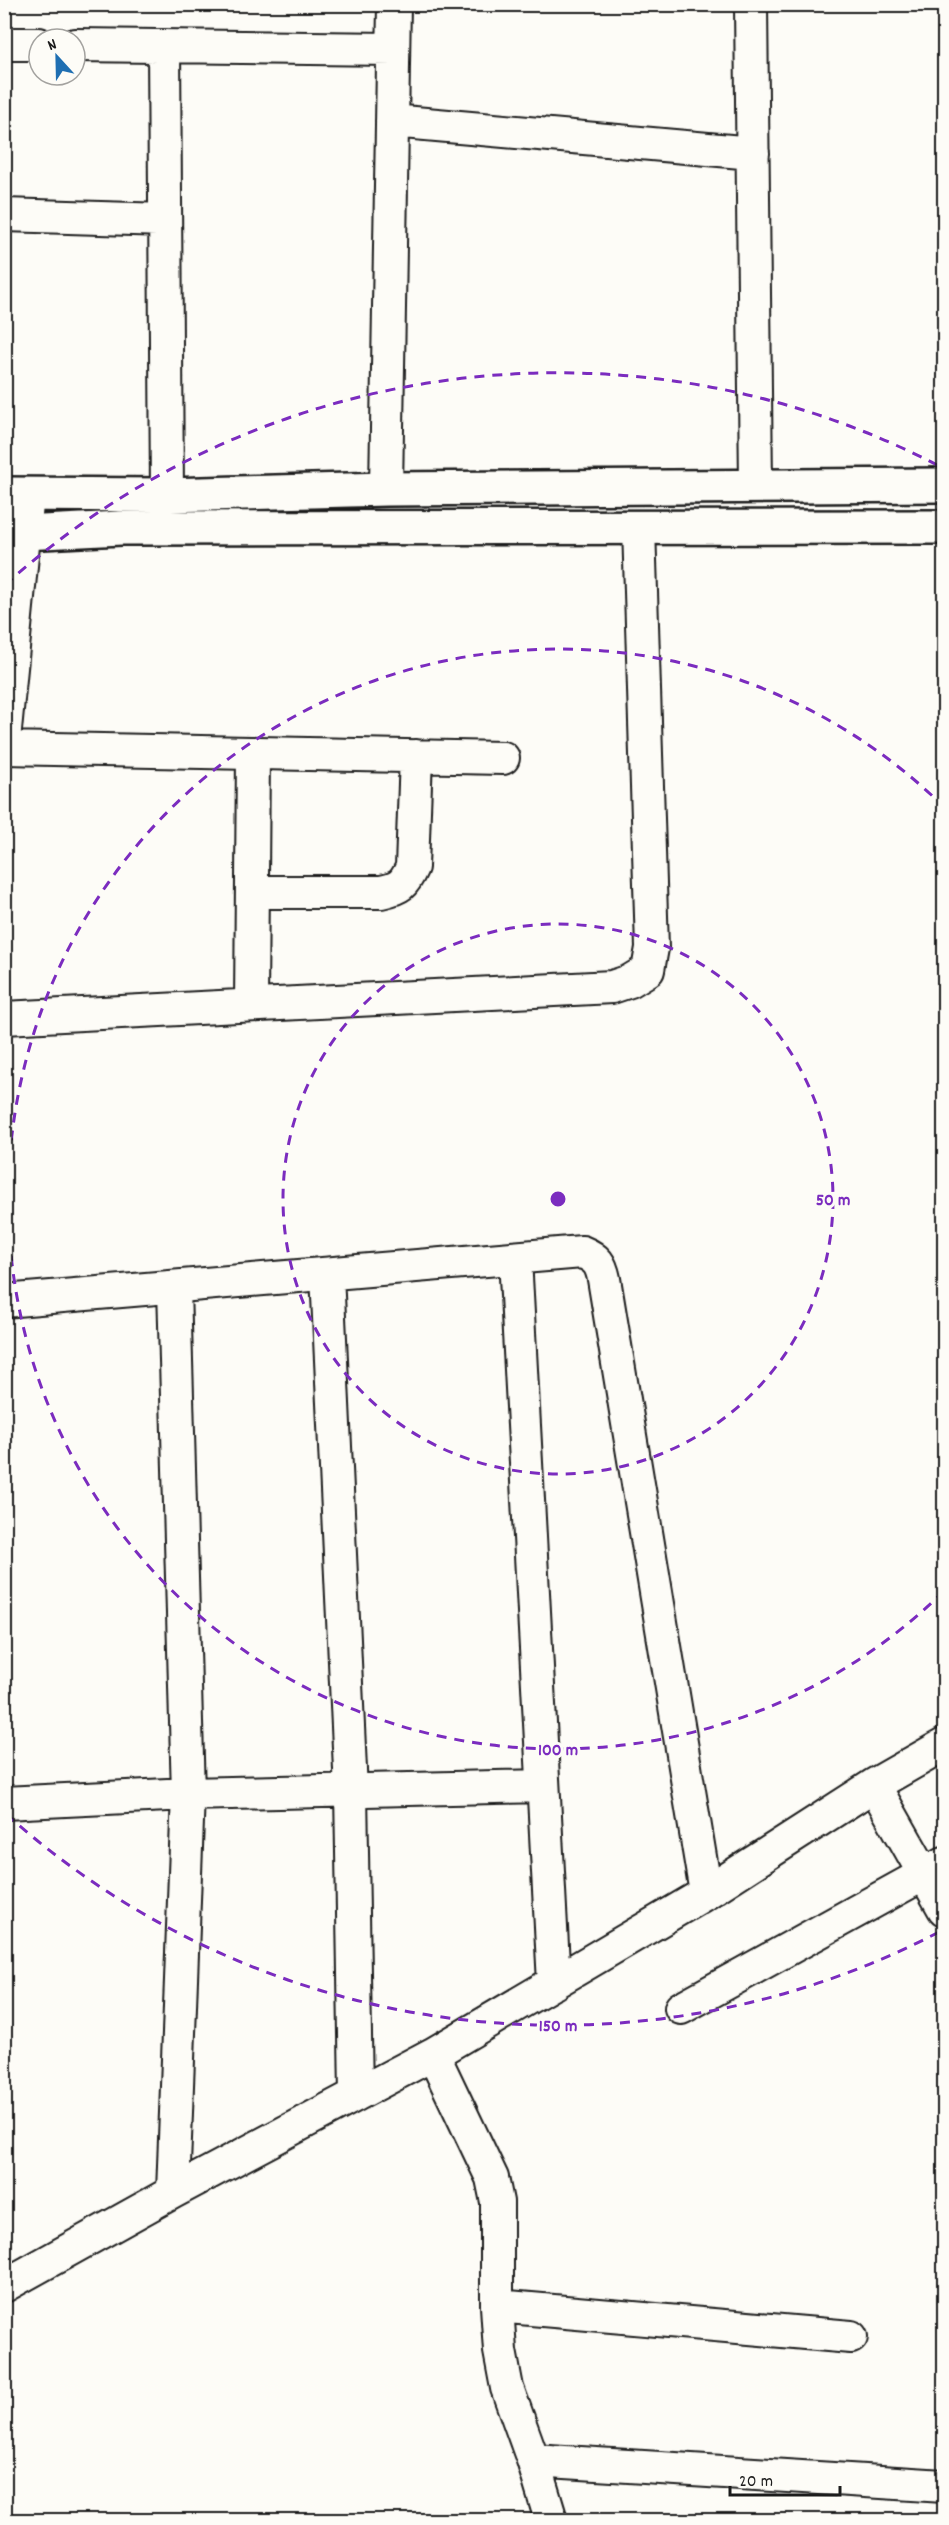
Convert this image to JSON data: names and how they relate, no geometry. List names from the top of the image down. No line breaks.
{"scale_bar":"20 m","north":"top","rings":["50 m","100 m","150 m"]}
